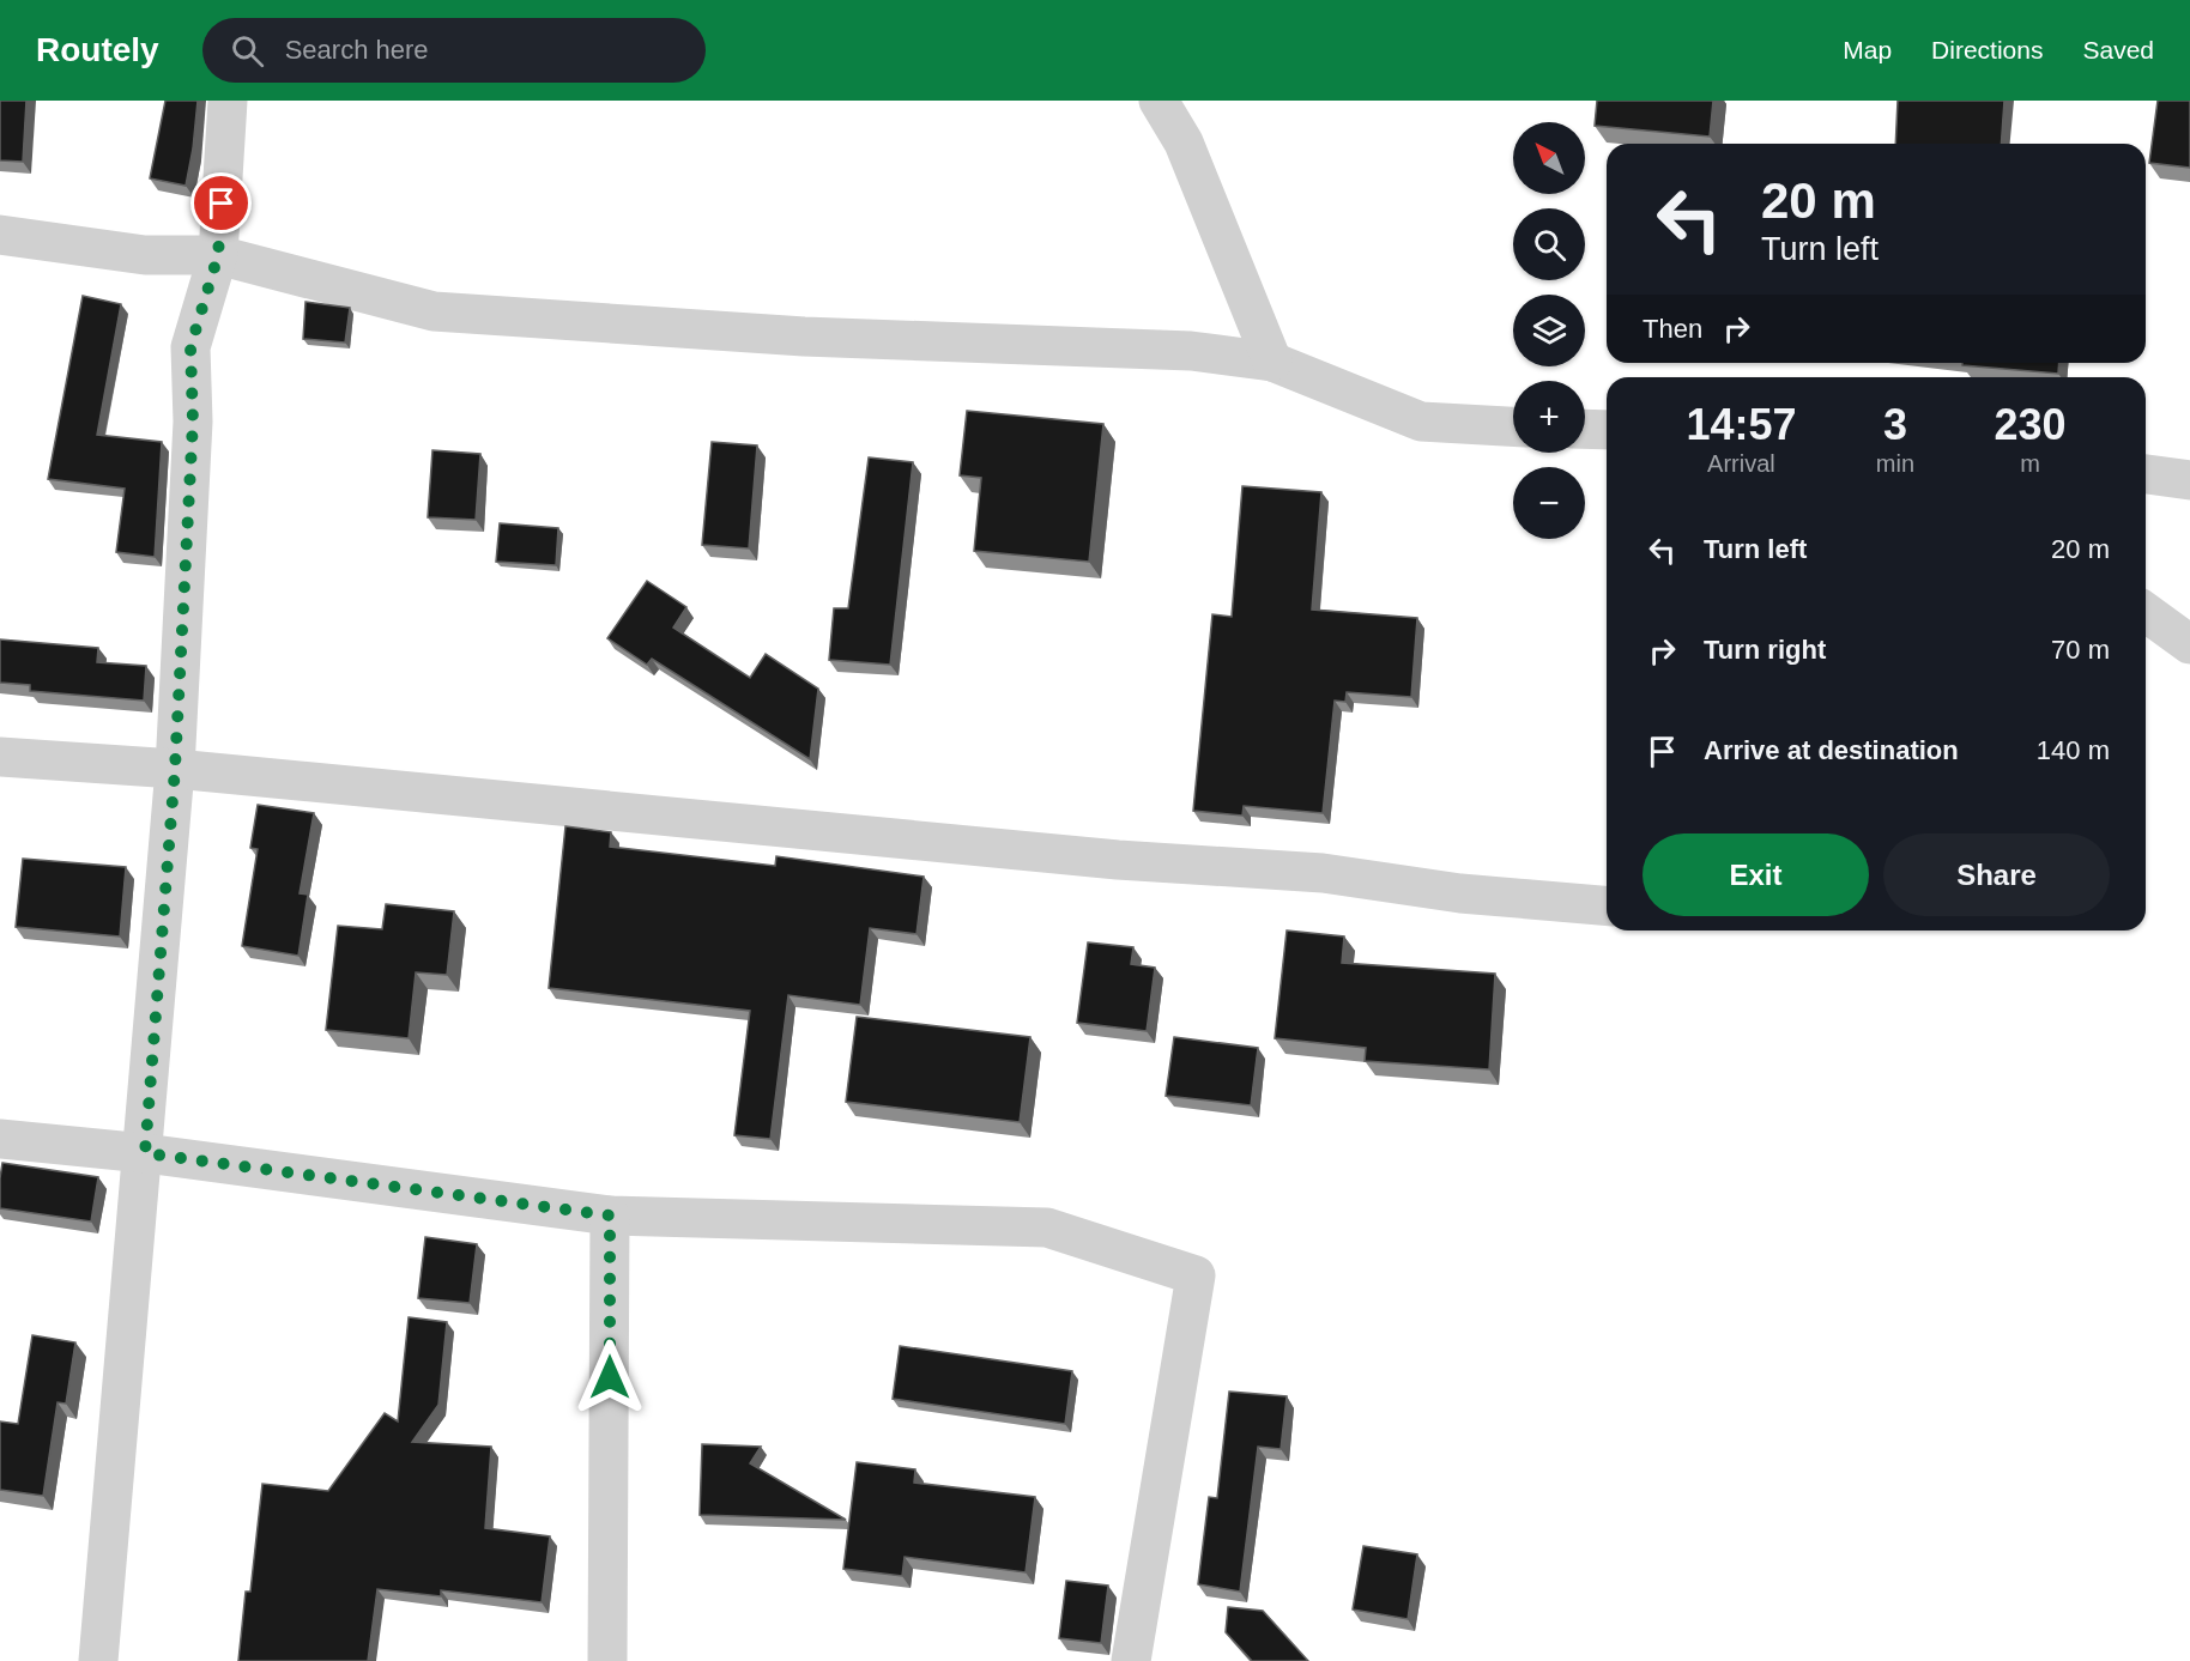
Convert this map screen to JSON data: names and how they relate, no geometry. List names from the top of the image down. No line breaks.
{"north":"top left","page":{"header":"Routely","search":"Search here","nav":["Map","Directions","Saved"],"map_buttons":["+","−"],"turn":["20 m","Turn left"],"then":"Then","eta":["14:57","Arrival","3","min","230","m"],"list":[{"name":"Turn left","value":"20 m"},{"name":"Turn right","value":"70 m"},{"name":"Arrive at destination","value":"140 m"}],"buttons":["Exit","Share"]}}
